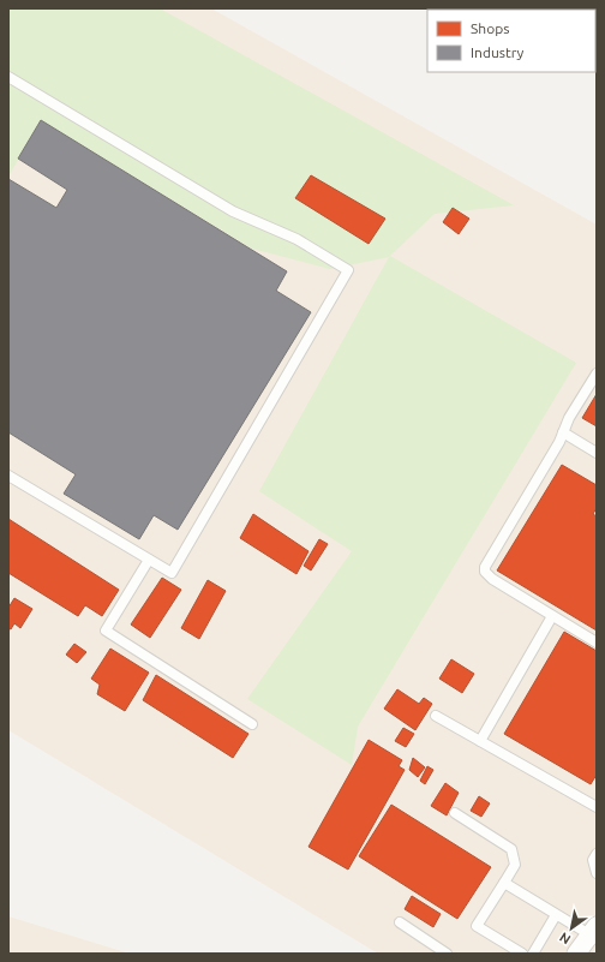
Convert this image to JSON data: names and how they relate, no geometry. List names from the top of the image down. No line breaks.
{"legend":["Shops","Industry"],"north":"bottom left"}
